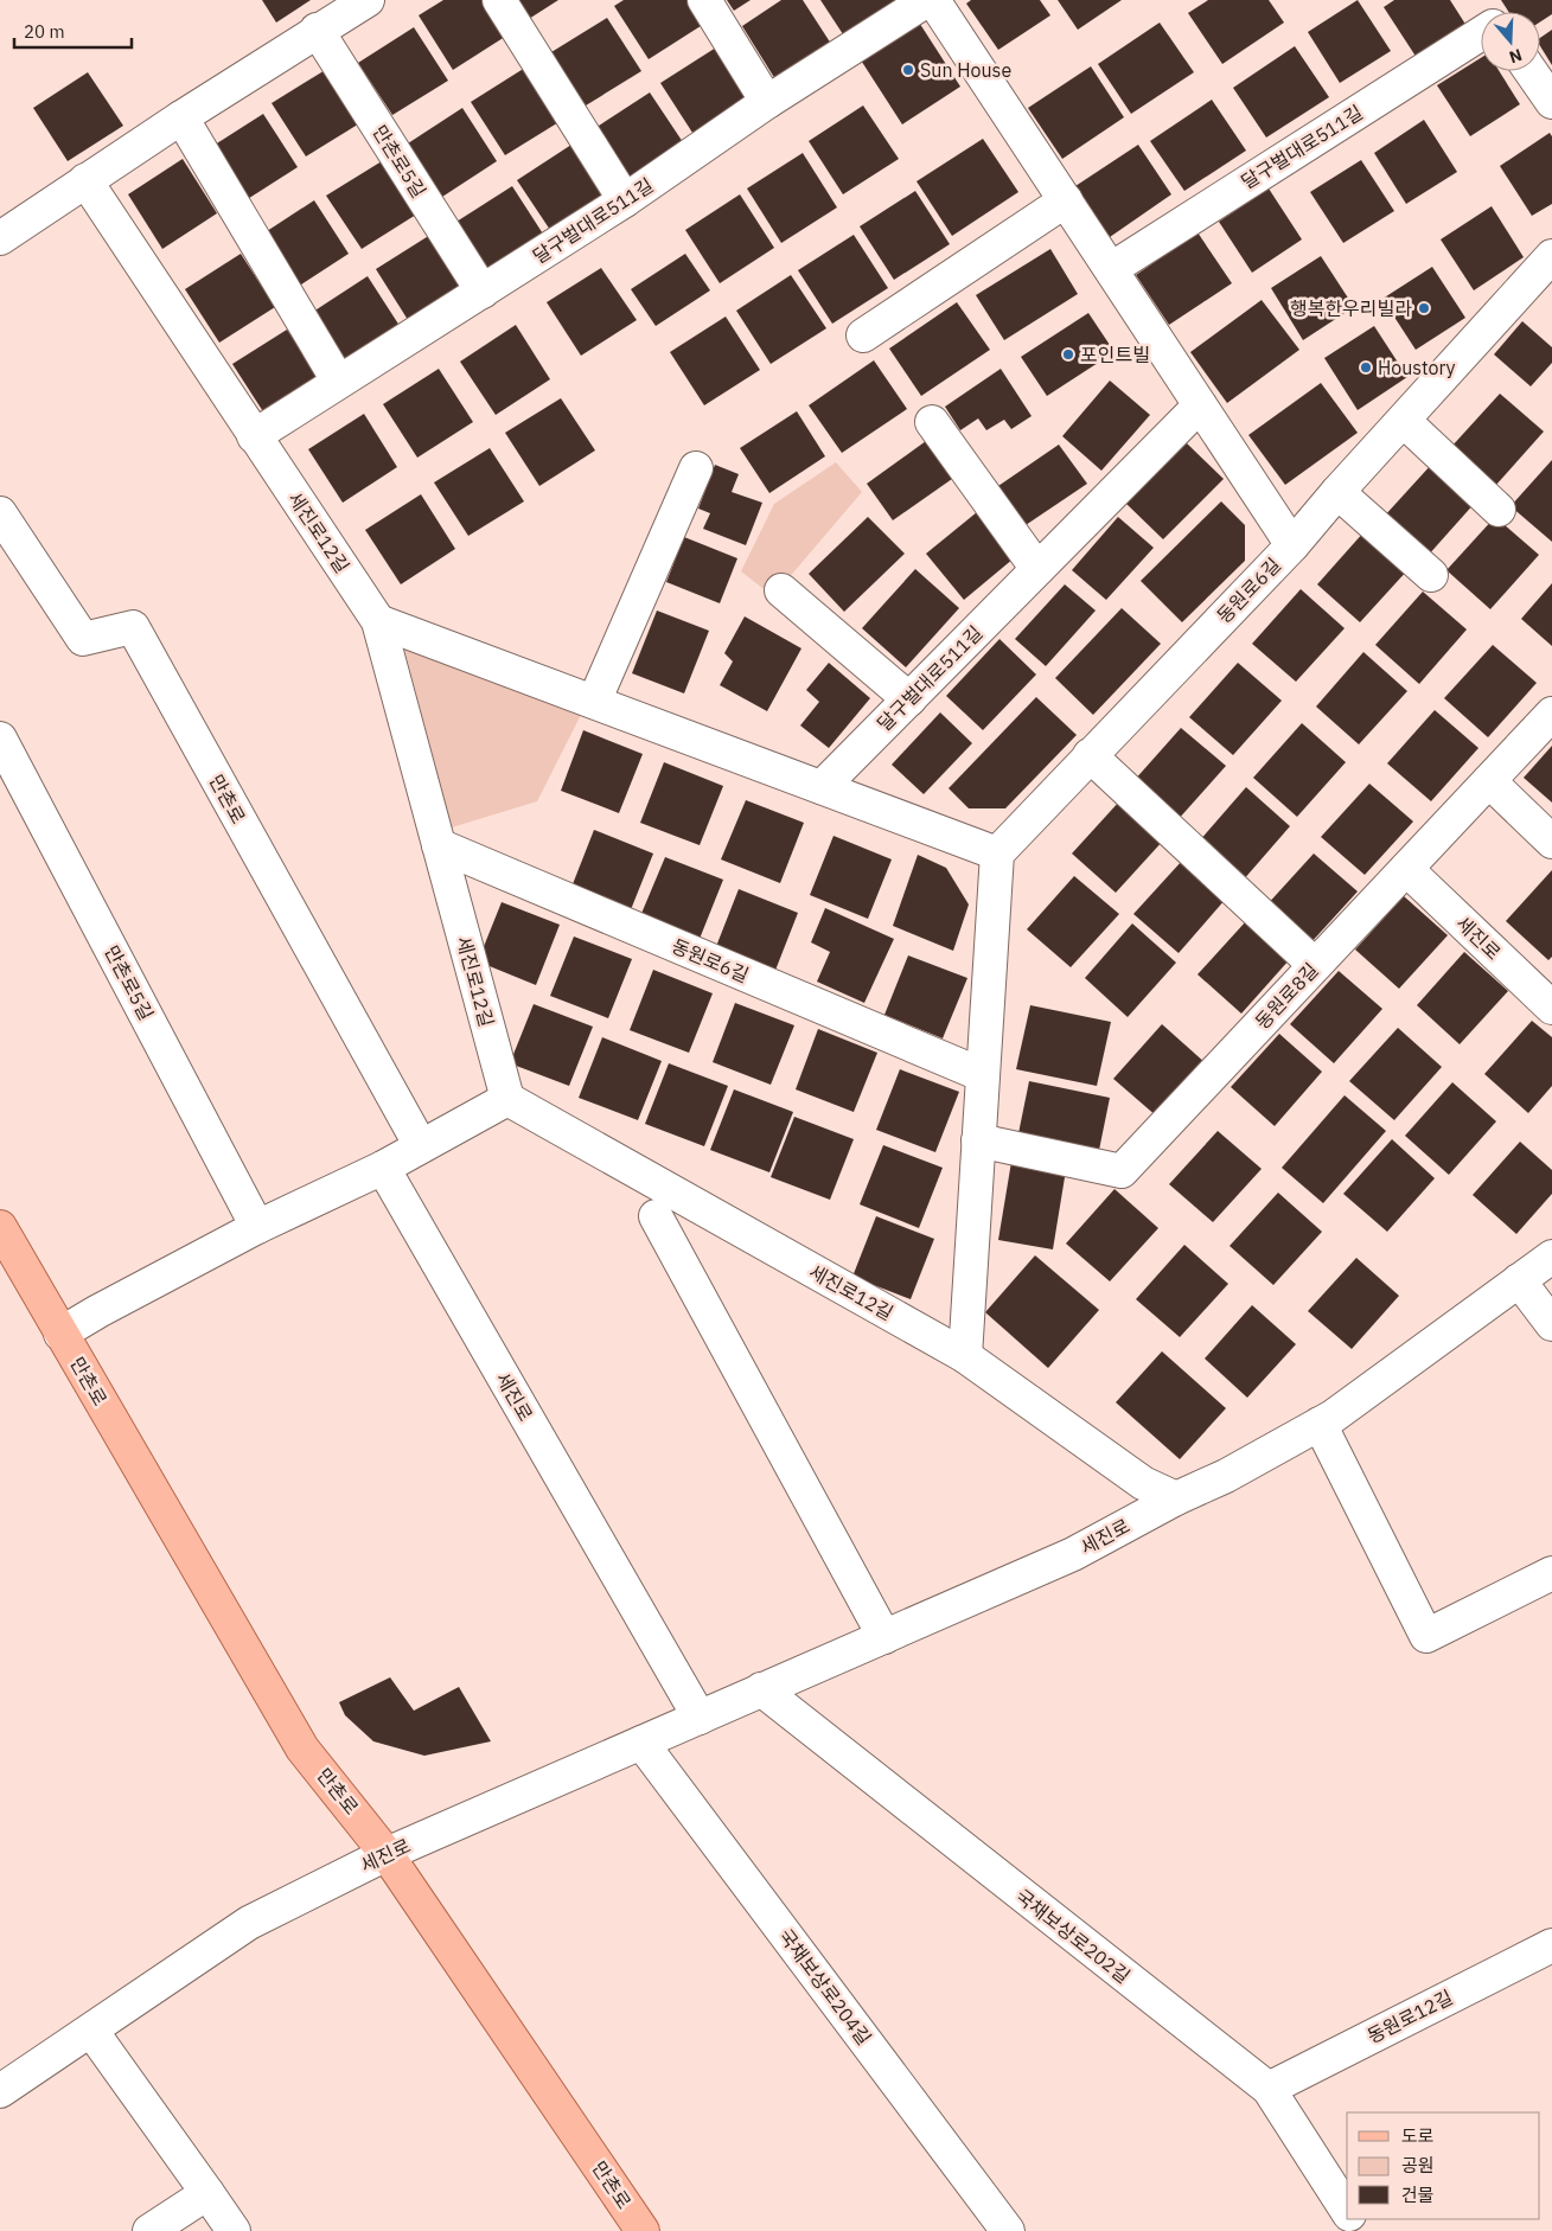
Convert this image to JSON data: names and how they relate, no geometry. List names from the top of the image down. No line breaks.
{"streets":{"main road":["만촌로"],"street":["달구벌대로511길","만촌로5길","세진로12길","동원로6길","세진로","동원로8길","국채보상로202길","국채보상로204길","동원로12길"]},"crossings":[["달구벌대로511길","만촌로5길"],["달구벌대로511길","세진로12길"],["만촌로5길","만촌로"],["세진로12길","동원로6길"],["세진로12길","만촌로"],["세진로12길","세진로"],["만촌로","세진로"],["세진로","동원로8길"],["세진로","국채보상로202길"],["세진로","국채보상로204길"],["국채보상로202길","동원로12길"]],"places":["Sun House","행복한우리빌라","포인트빌","Houstory"],"legend":["도로","공원","건물"],"scale_bar":"20 m","north":"bottom"}
